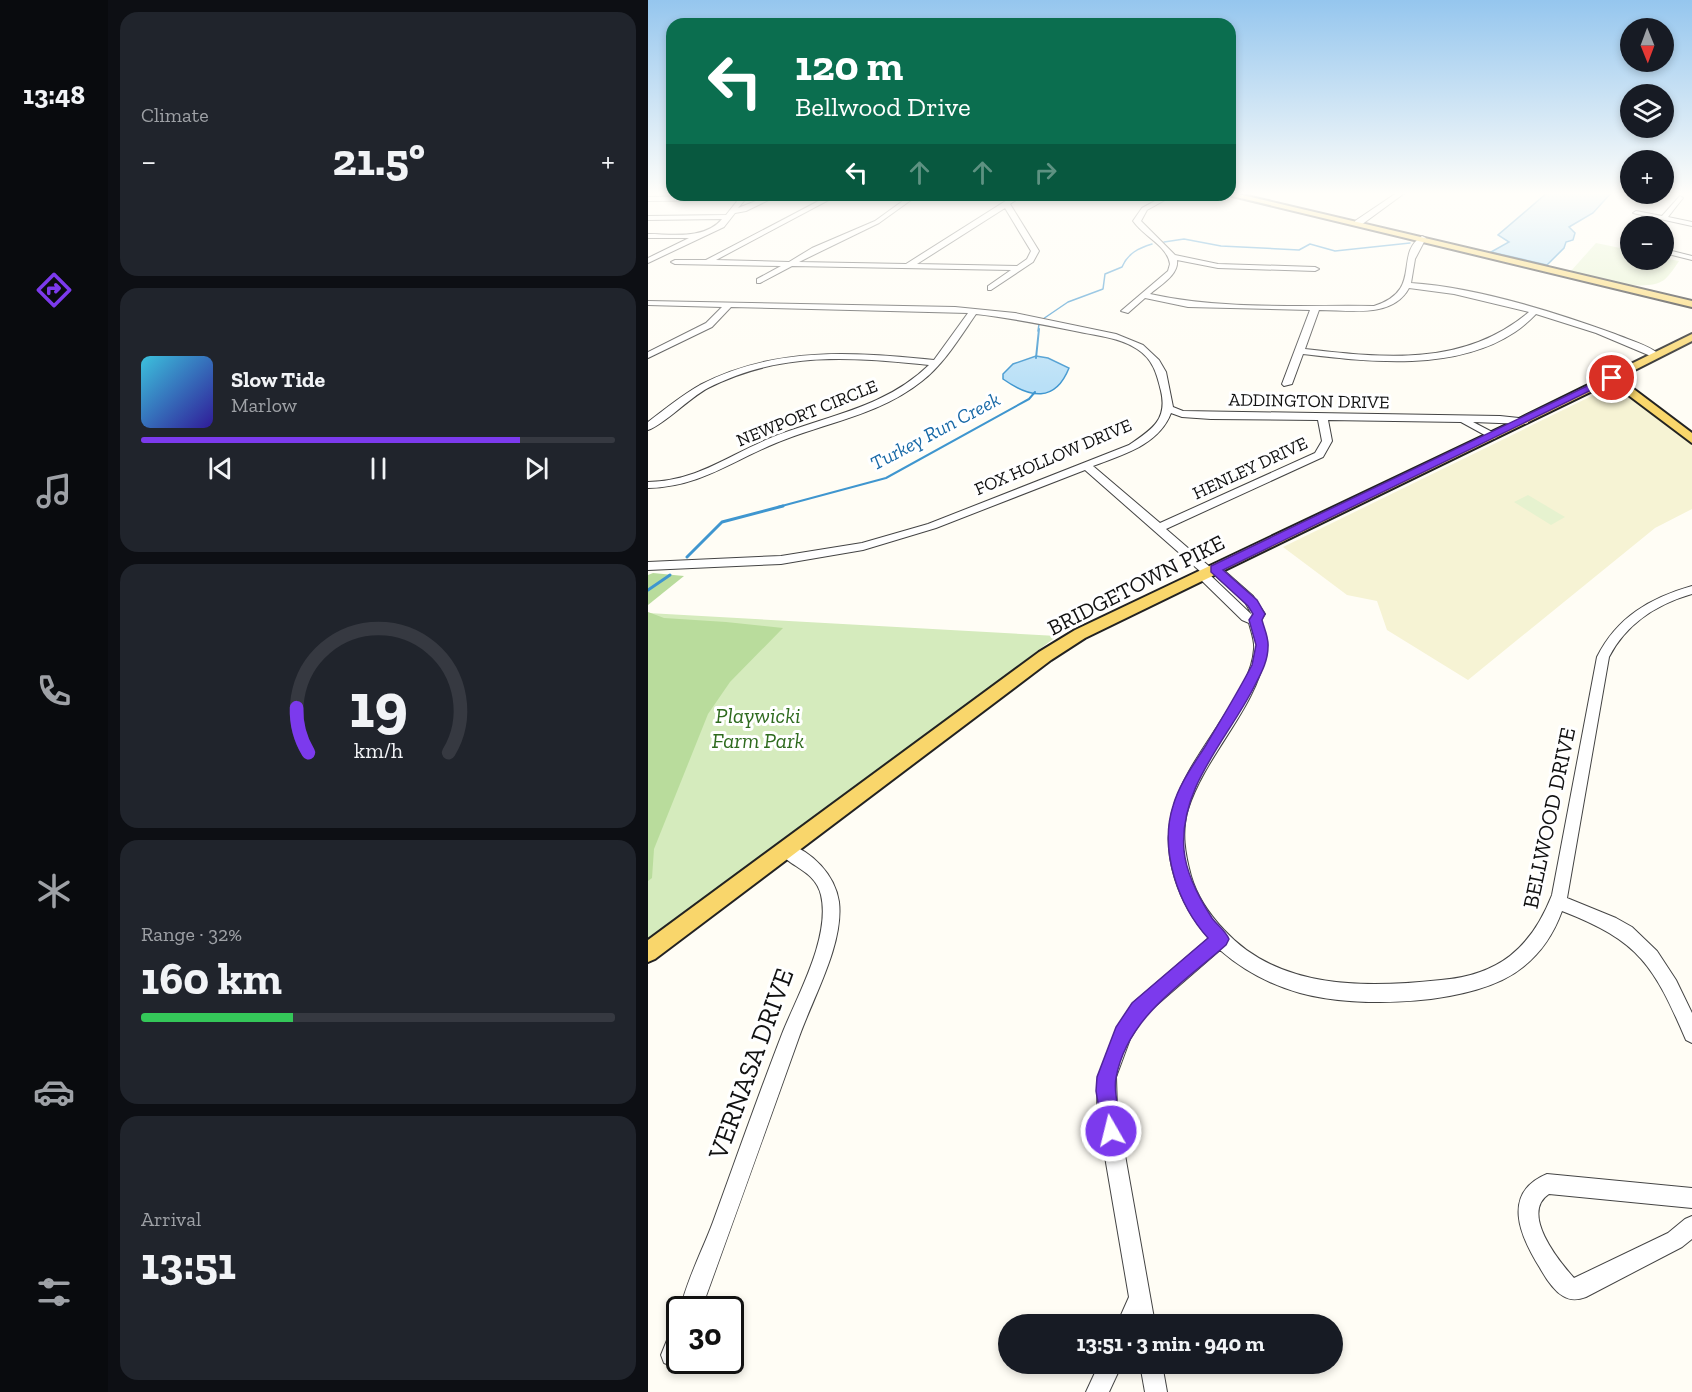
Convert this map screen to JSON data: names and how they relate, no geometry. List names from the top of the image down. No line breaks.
{"streets":{"main road":["BRIDGETOWN PIKE"],"street":["ADDINGTON DRIVE","NEWPORT CIRCLE","FOX HOLLOW DRIVE","HENLEY DRIVE","BELLWOOD DRIVE","VERNASA DRIVE"]},"crossings":[["ADDINGTON DRIVE","FOX HOLLOW DRIVE"],["ADDINGTON DRIVE","HENLEY DRIVE"],["ADDINGTON DRIVE","BRIDGETOWN PIKE"],["FOX HOLLOW DRIVE","BELLWOOD DRIVE"],["HENLEY DRIVE","BELLWOOD DRIVE"],["BRIDGETOWN PIKE","BELLWOOD DRIVE"],["BRIDGETOWN PIKE","VERNASA DRIVE"]],"water":["Turkey Run Creek"],"parks":["Playwicki Farm Park"],"north":"bottom","page":{"tabs":"13:48","tile":["Climate",["Range · 32%","160 km"],["Arrival","13:51"]],"map_buttons":["+","−"],"turn":["120 m","Bellwood Drive"],"heat":["−","21.5°","+"],"song":["Slow Tide","Marlow"],"limit":"30","trip":"13:51 · 3 min · 940 m","gauge":["19","km/h"]}}
